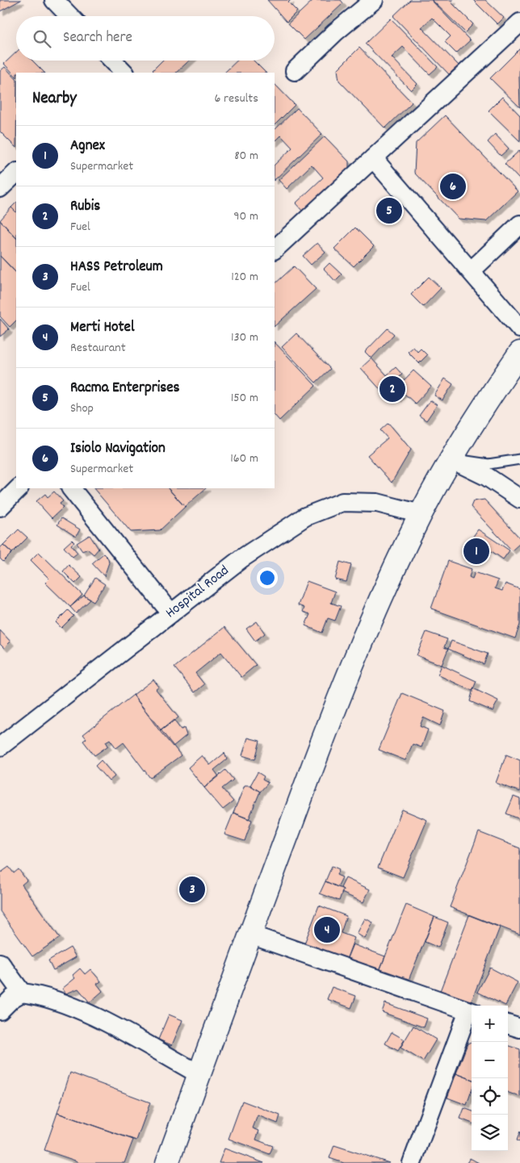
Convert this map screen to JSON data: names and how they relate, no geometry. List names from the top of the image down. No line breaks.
{"streets":{"street":["Hospital Road"]},"page":{"search":"Search here","heading":["Nearby","6 results"],"list":[{"mark":"1","name":"Agnex","note":"Supermarket","value":"80 m"},{"mark":"2","name":"Rubis","note":"Fuel","value":"90 m"},{"mark":"3","name":"HASS Petroleum","note":"Fuel","value":"120 m"},{"mark":"4","name":"Merti Hotel","note":"Restaurant","value":"130 m"},{"mark":"5","name":"Racma Enterprises","note":"Shop","value":"150 m"},{"mark":"6","name":"Isiolo Navigation","note":"Supermarket","value":"160 m"}],"pins":["6","5","2","1","3","4"],"map_buttons":["+","−"]}}
